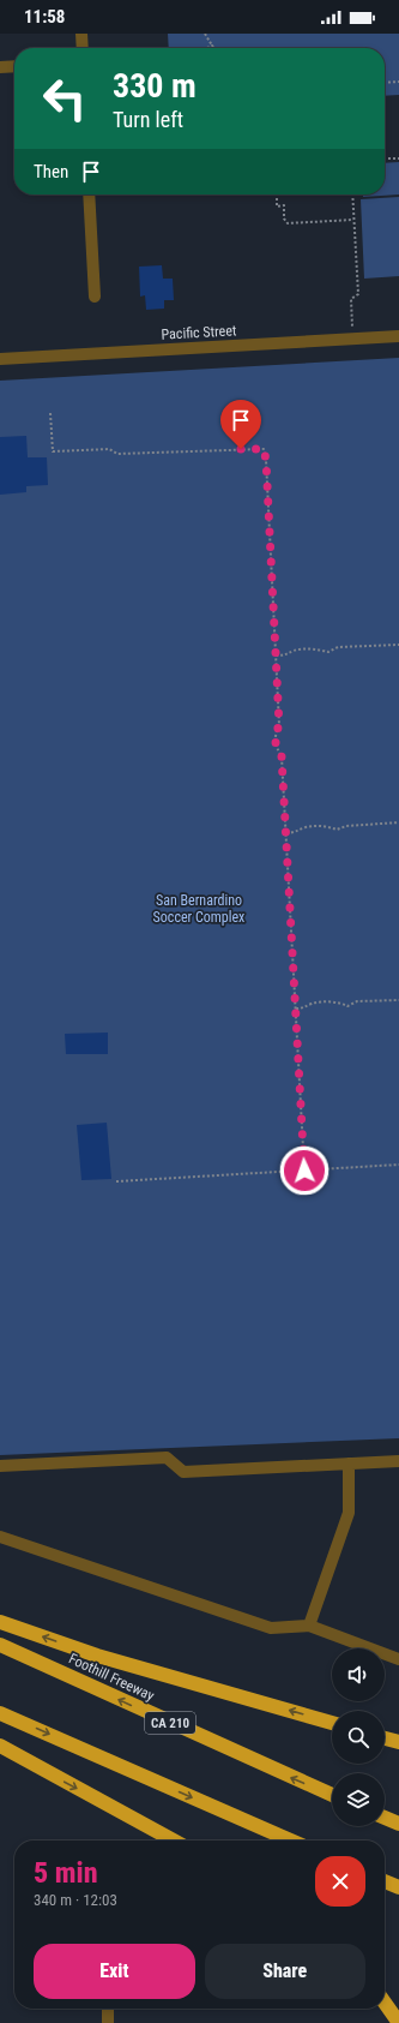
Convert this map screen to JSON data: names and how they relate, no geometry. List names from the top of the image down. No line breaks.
{"streets":{"highway":["Foothill Freeway","CA 210"],"street":["Pacific Street"]},"parks":["San Bernardino Soccer Complex"],"page":{"status":"11:58","turn":["330 m","Turn left"],"then":"Then","heading":["5 min","340 m · 12:03"],"buttons":["Exit","Share"]}}
